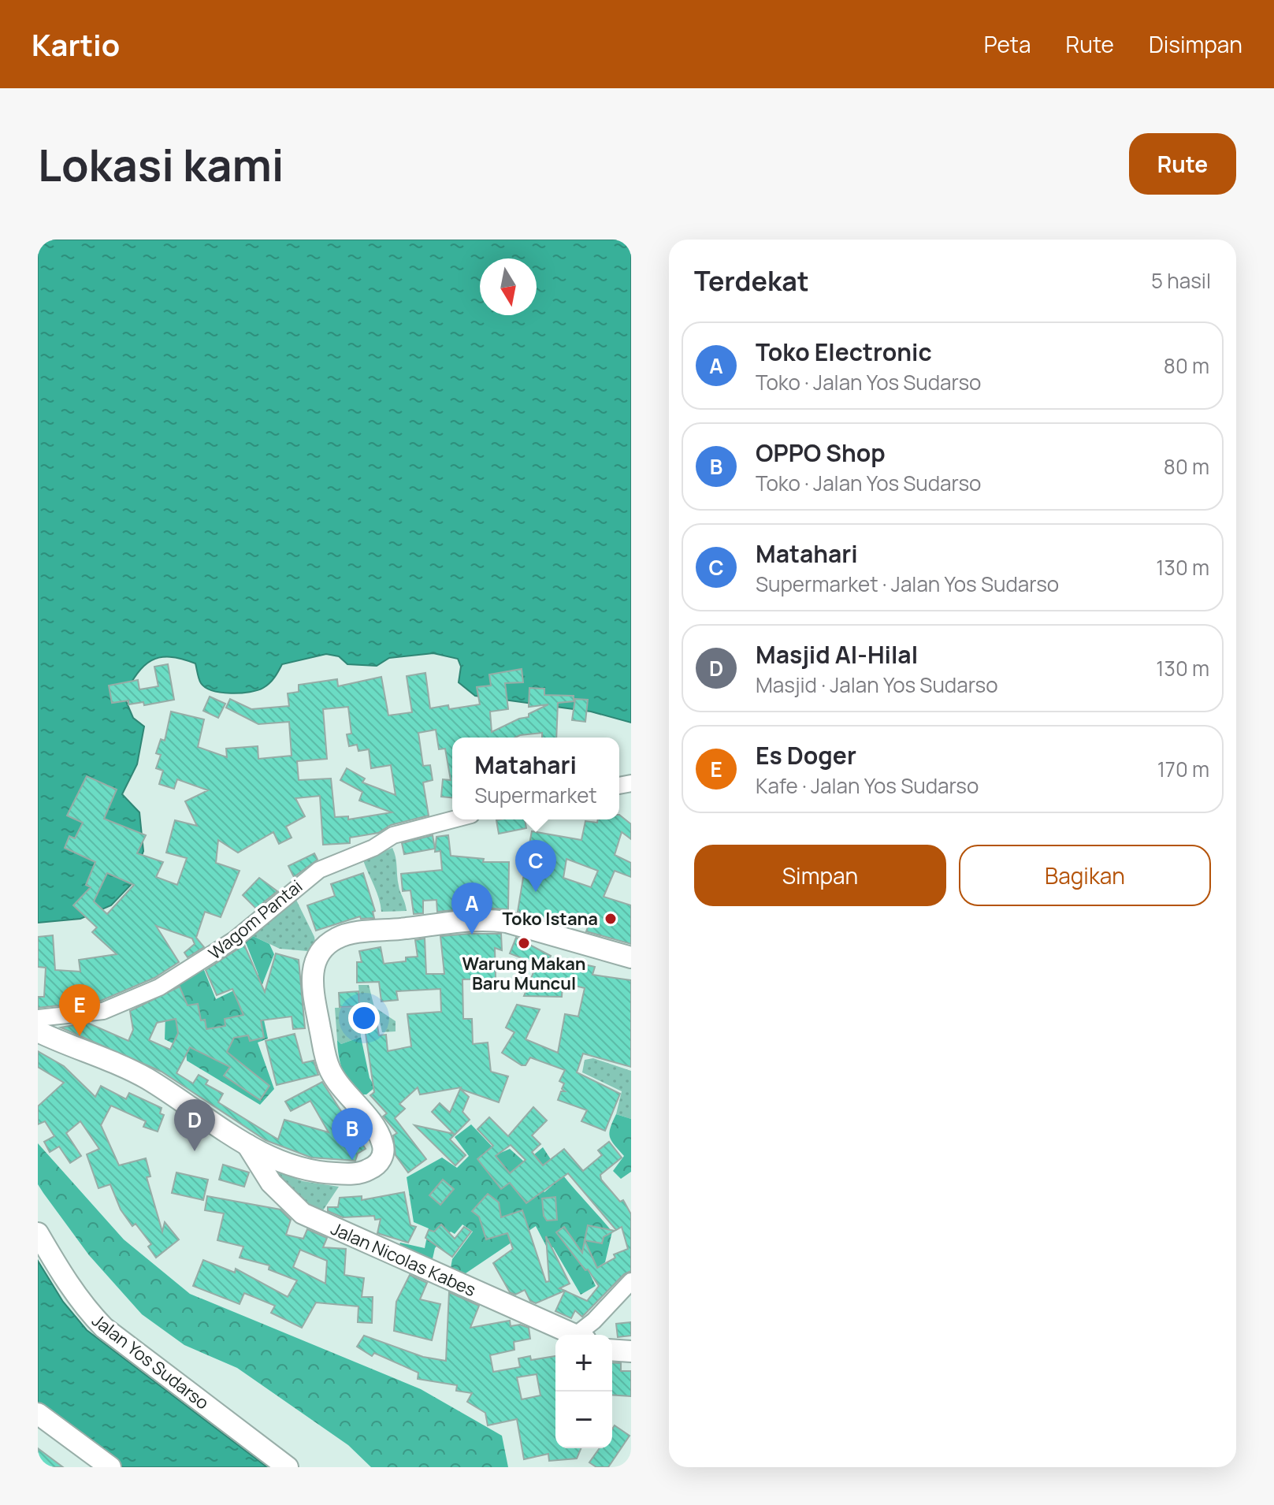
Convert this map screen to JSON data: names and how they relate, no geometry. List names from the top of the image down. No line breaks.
{"streets":{"main road":["Jalan Nicolas Kabes","Jalan Yos Sudarso"],"street":["Wagom Pantai"]},"places":["Toko Istana","Warung Makan Baru Muncul"],"north":"bottom","page":{"header":"Kartio","nav":["Peta","Rute","Disimpan"],"buttons":["Rute",["Simpan","Bagikan"]],"title":"Lokasi kami","heading":["Terdekat","5 hasil"],"list":[{"mark":"A","name":"Toko Electronic","note":"Toko · Jalan Yos Sudarso","value":"80 m"},{"mark":"B","name":"OPPO Shop","note":"Toko · Jalan Yos Sudarso","value":"80 m"},{"mark":"C","name":"Matahari","note":"Supermarket · Jalan Yos Sudarso","value":"130 m"},{"mark":"D","name":"Masjid Al-Hilal","note":"Masjid · Jalan Yos Sudarso","value":"130 m"},{"mark":"E","name":"Es Doger","note":"Kafe · Jalan Yos Sudarso","value":"170 m"}],"popup":["Matahari","Supermarket"],"pins":["C","A","E","D","B"],"map_buttons":["+","−"]}}
